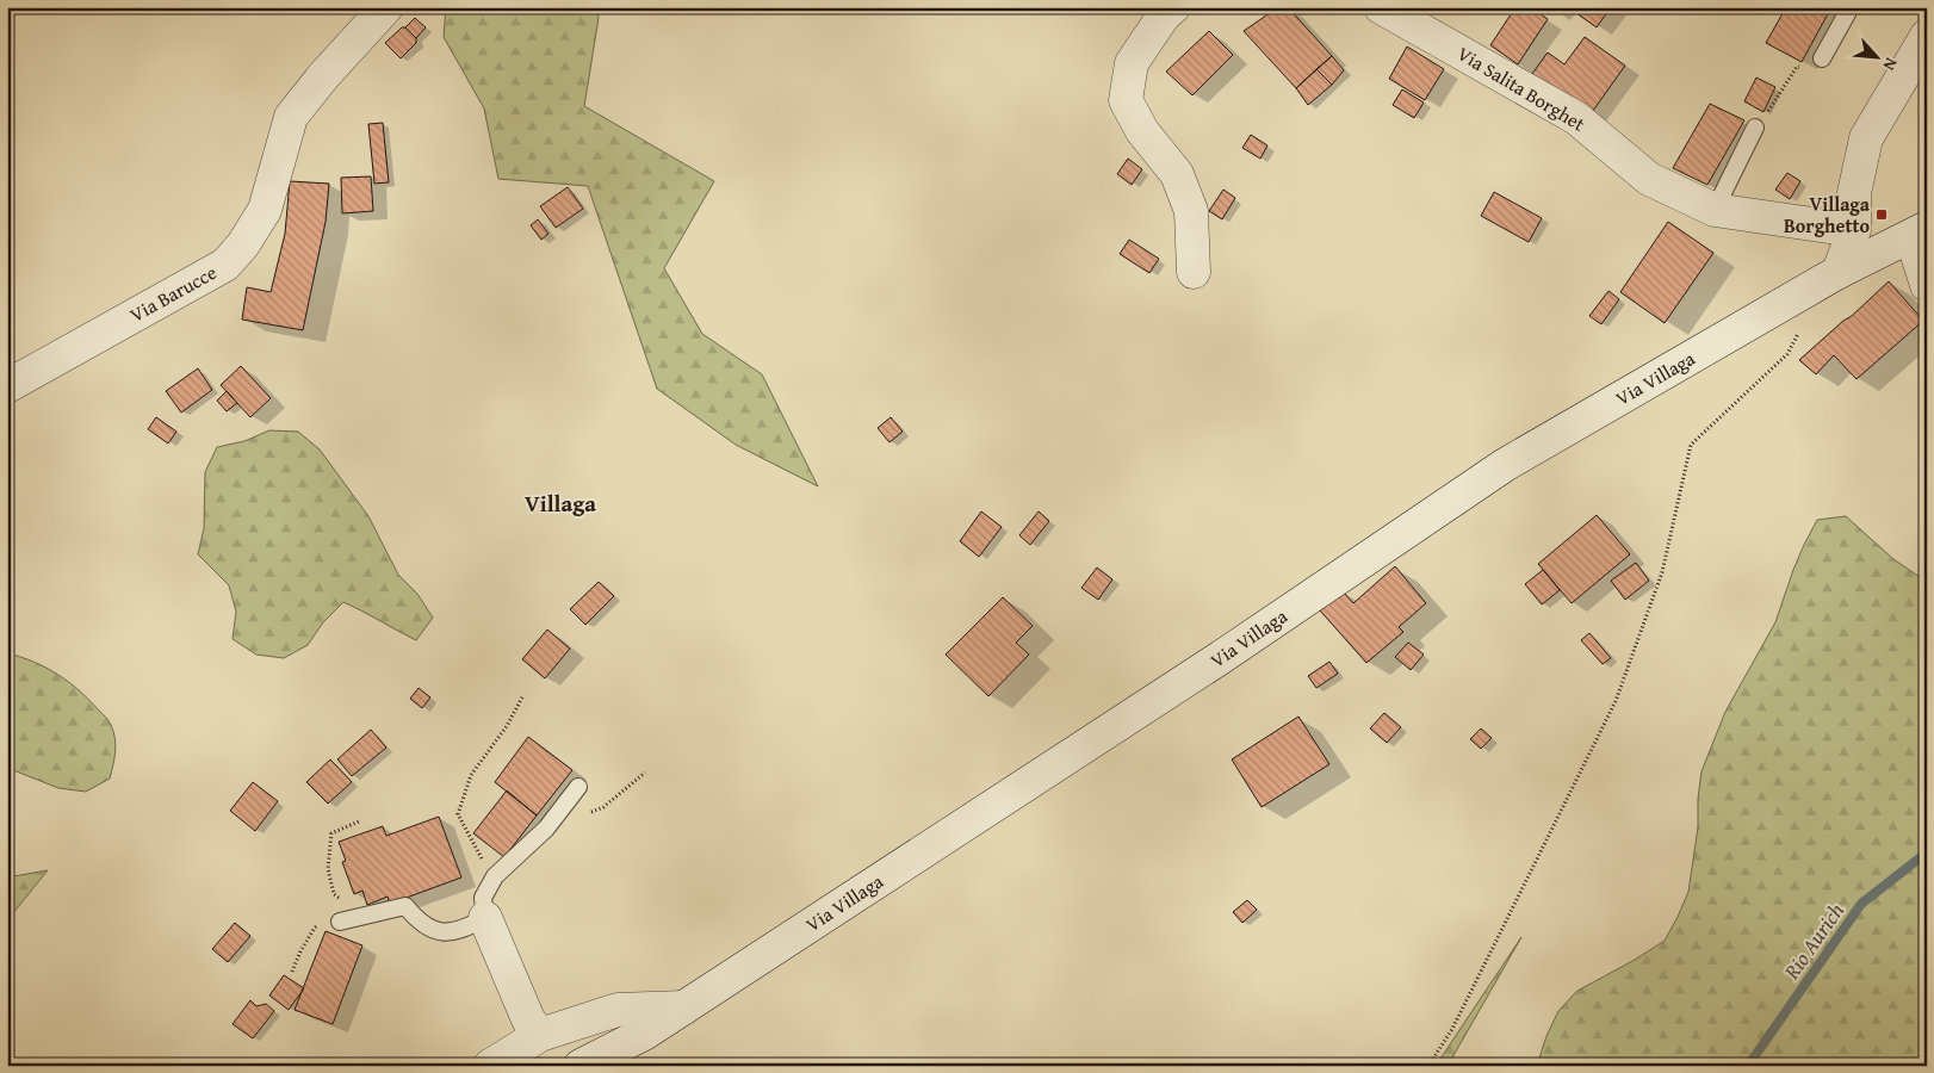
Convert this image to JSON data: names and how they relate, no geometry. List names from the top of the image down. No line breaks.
{"streets":{"street":["Via Salita Borghet","Via Barucce","Via Villaga"]},"districts":["Villaga"],"water":["Rio Aurich"],"places":{"transit":["Villaga Borghetto"]},"north":"bottom right"}
